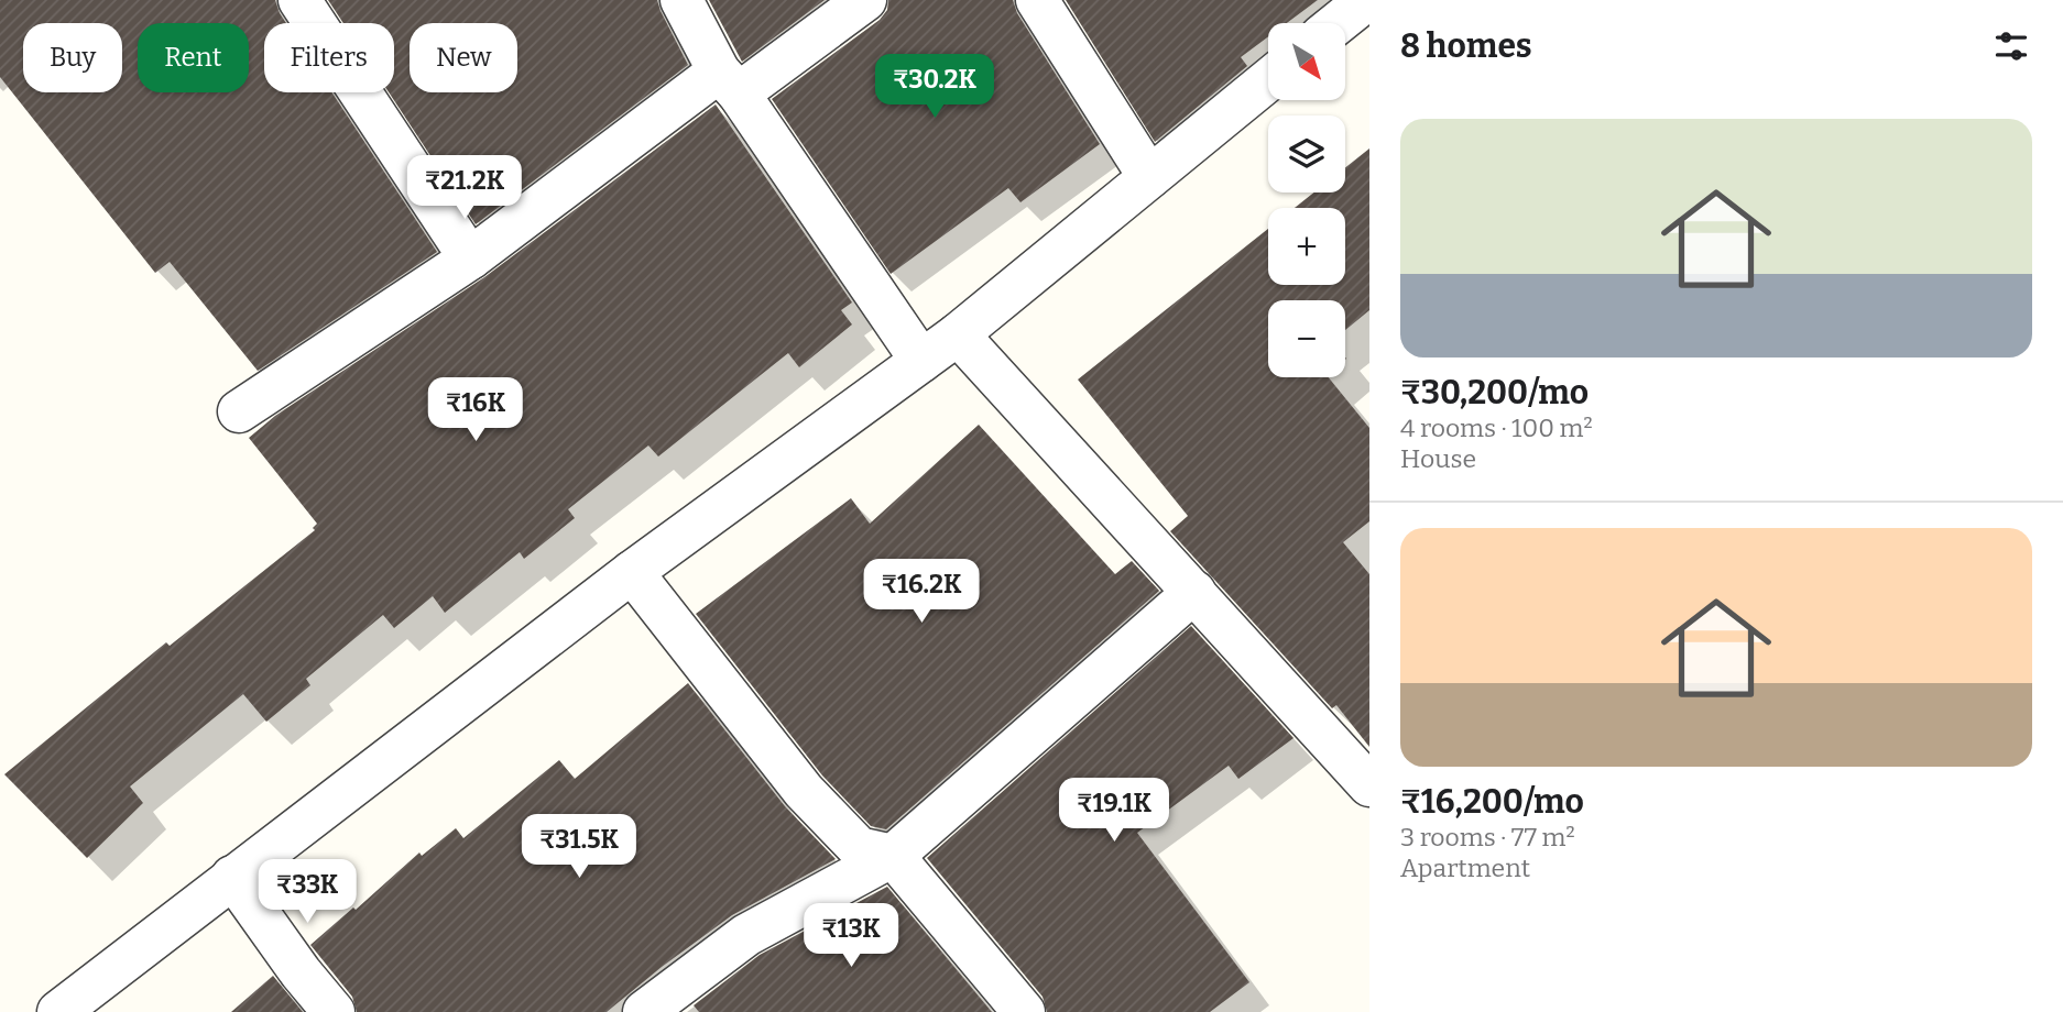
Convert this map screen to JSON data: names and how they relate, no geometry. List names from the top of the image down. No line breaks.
{"north":"bottom right","page":{"heading":"8 homes","map_buttons":["+","−"],"chip":["Buy","Rent","Filters","New"],"price":["₹30.2K","₹21.2K","₹16K","₹16.2K","₹19.1K","₹31.5K","₹33K","₹13K"],"list":[{"name":"₹30,200/mo","note":"4 rooms · 100 m² · House"},{"name":"₹16,200/mo","note":"3 rooms · 77 m² · Apartment"}]}}
